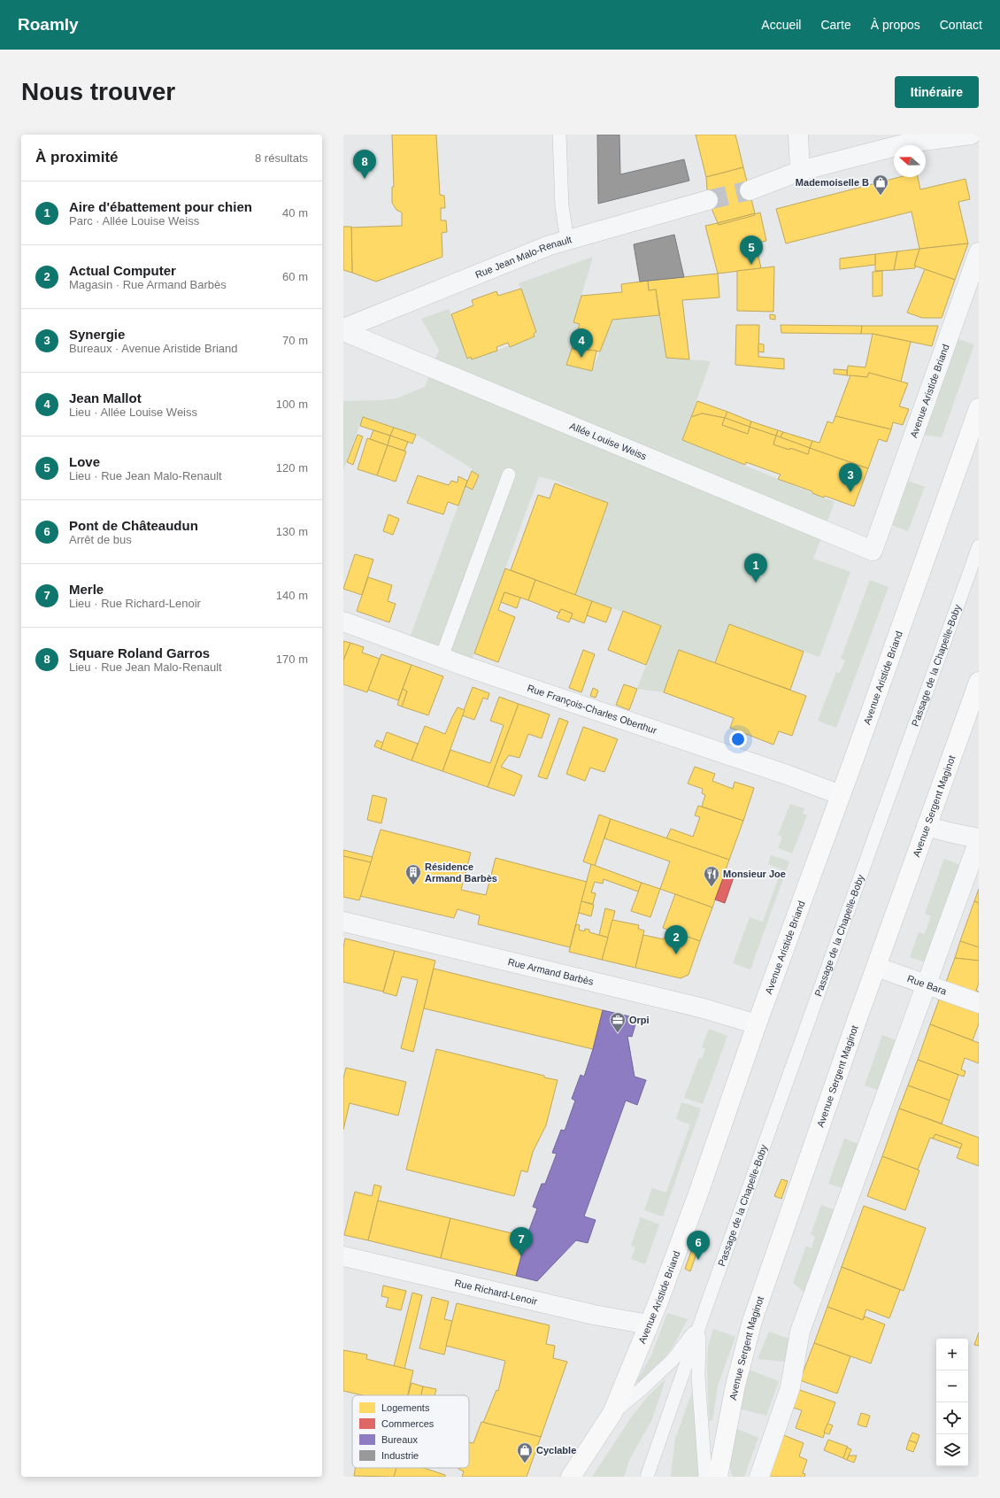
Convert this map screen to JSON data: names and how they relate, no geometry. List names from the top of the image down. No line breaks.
{"streets":{"main road":["Avenue Aristide Briand","Avenue Sergent Maginot"],"street":["Rue Jean Malo-Renault","Allée Louise Weiss","Rue François-Charles Oberthur","Rue Armand Barbès","Rue Bara","Rue Richard-Lenoir"],"lane":["Passage de la Chapelle-Boby"]},"crossings":[["Rue Jean Malo-Renault","Allée Louise Weiss"],["Avenue Aristide Briand","Allée Louise Weiss"],["Avenue Aristide Briand","Passage de la Chapelle-Boby"],["Avenue Aristide Briand","Rue François-Charles Oberthur"],["Avenue Aristide Briand","Rue Armand Barbès"],["Avenue Aristide Briand","Rue Richard-Lenoir"],["Avenue Sergent Maginot","Rue Bara"]],"places":{"shop":["Mademoiselle B","Cyclable"],"building":["Résidence Armand Barbès"],"restaurant":["Monsieur Joe"],"office":["Orpi"]},"legend":["Logements","Commerces","Bureaux","Industrie"],"north":"left","page":{"header":"Roamly","nav":["Accueil","Carte","À propos","Contact"],"buttons":"Itinéraire","title":"Nous trouver","heading":["À proximité","8 résultats"],"pins":["8","5","4","3","1","2","7","6"],"list":[{"mark":"1","name":"Aire d'ébattement pour chien","note":"Parc · Allée Louise Weiss","value":"40 m"},{"mark":"2","name":"Actual Computer","note":"Magasin · Rue Armand Barbès","value":"60 m"},{"mark":"3","name":"Synergie","note":"Bureaux · Avenue Aristide Briand","value":"70 m"},{"mark":"4","name":"Jean Mallot","note":"Lieu · Allée Louise Weiss","value":"100 m"},{"mark":"5","name":"Love","note":"Lieu · Rue Jean Malo-Renault","value":"120 m"},{"mark":"6","name":"Pont de Châteaudun","note":"Arrêt de bus","value":"130 m"},{"mark":"7","name":"Merle","note":"Lieu · Rue Richard-Lenoir","value":"140 m"},{"mark":"8","name":"Square Roland Garros","note":"Lieu · Rue Jean Malo-Renault","value":"170 m"}],"map_buttons":["+","−"]}}
